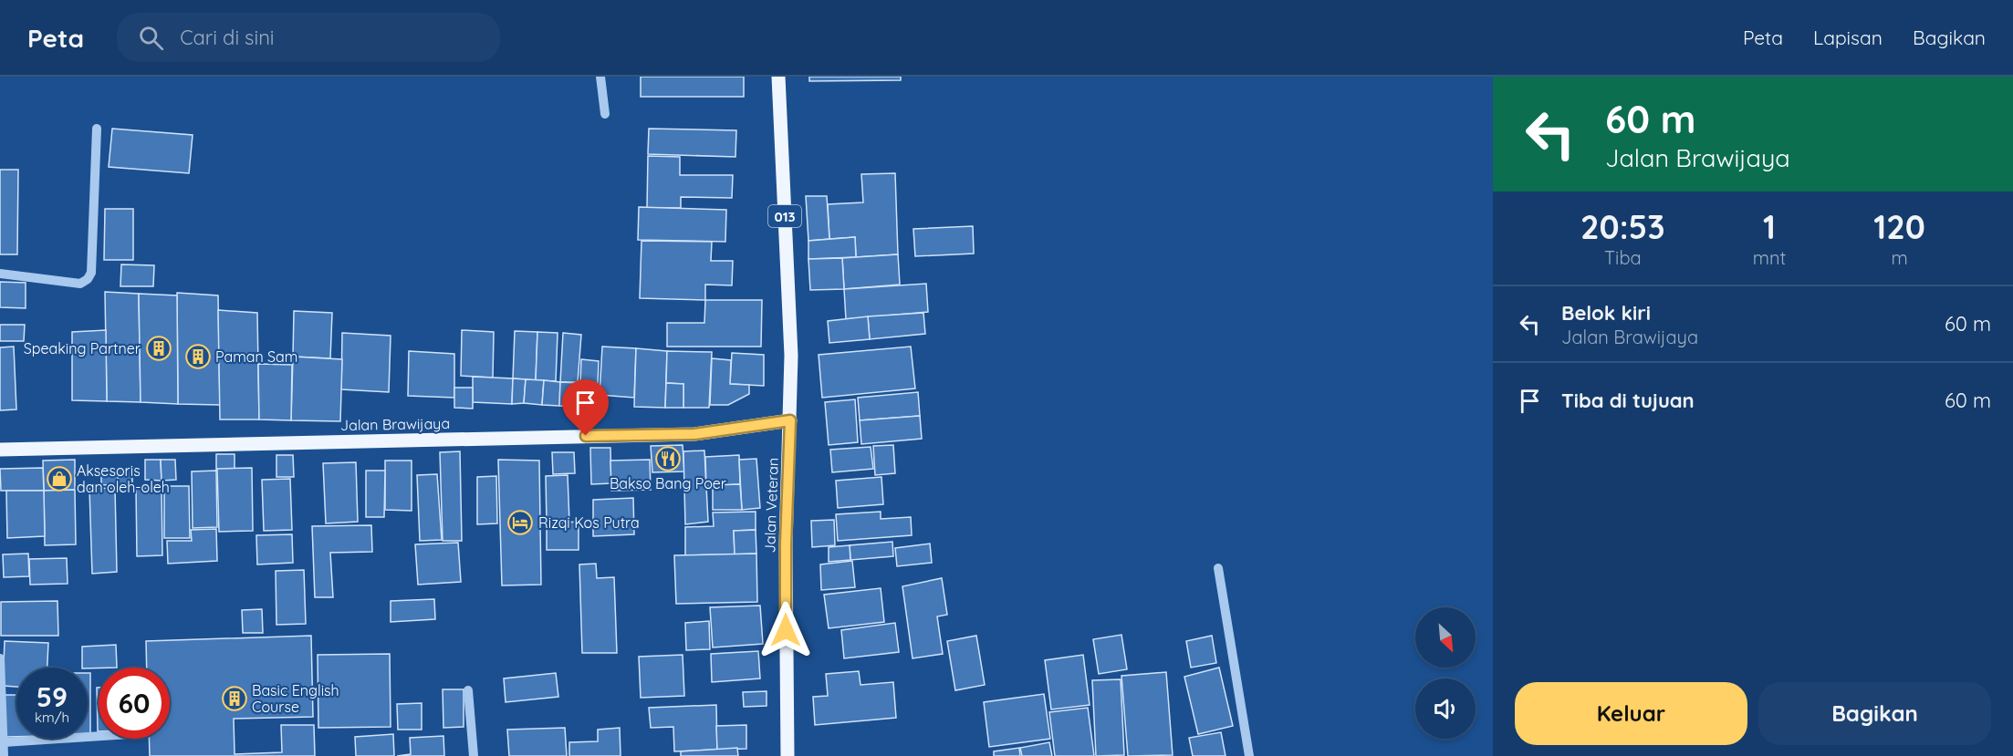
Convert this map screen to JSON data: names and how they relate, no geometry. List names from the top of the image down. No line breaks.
{"streets":{"main road":["013","Jalan Brawijaya","Jalan Veteran"]},"crossings":[["013","Jalan Brawijaya"],["013","Jalan Veteran"],["Jalan Brawijaya","Jalan Veteran"]],"places":{"building":["Speaking Partner","Paman Sam","Basic English Course"],"restaurant":["Bakso Bang Poer"],"shop":["Aksesoris dan oleh-oleh"],"hotel":["Rizqi Kos Putra"]},"north":"bottom right","page":{"header":"Peta","search":"Cari di sini","nav":["Peta","Lapisan","Bagikan"],"turn":["60 m","Jalan Brawijaya"],"eta":["20:53","Tiba","1","mnt","120","m"],"list":[{"name":"Belok kiri","note":"Jalan Brawijaya","value":"60 m"},{"name":"Tiba di tujuan","value":"60 m"}],"speed":"59 km/h","limit":"60","buttons":["Keluar","Bagikan"]}}
